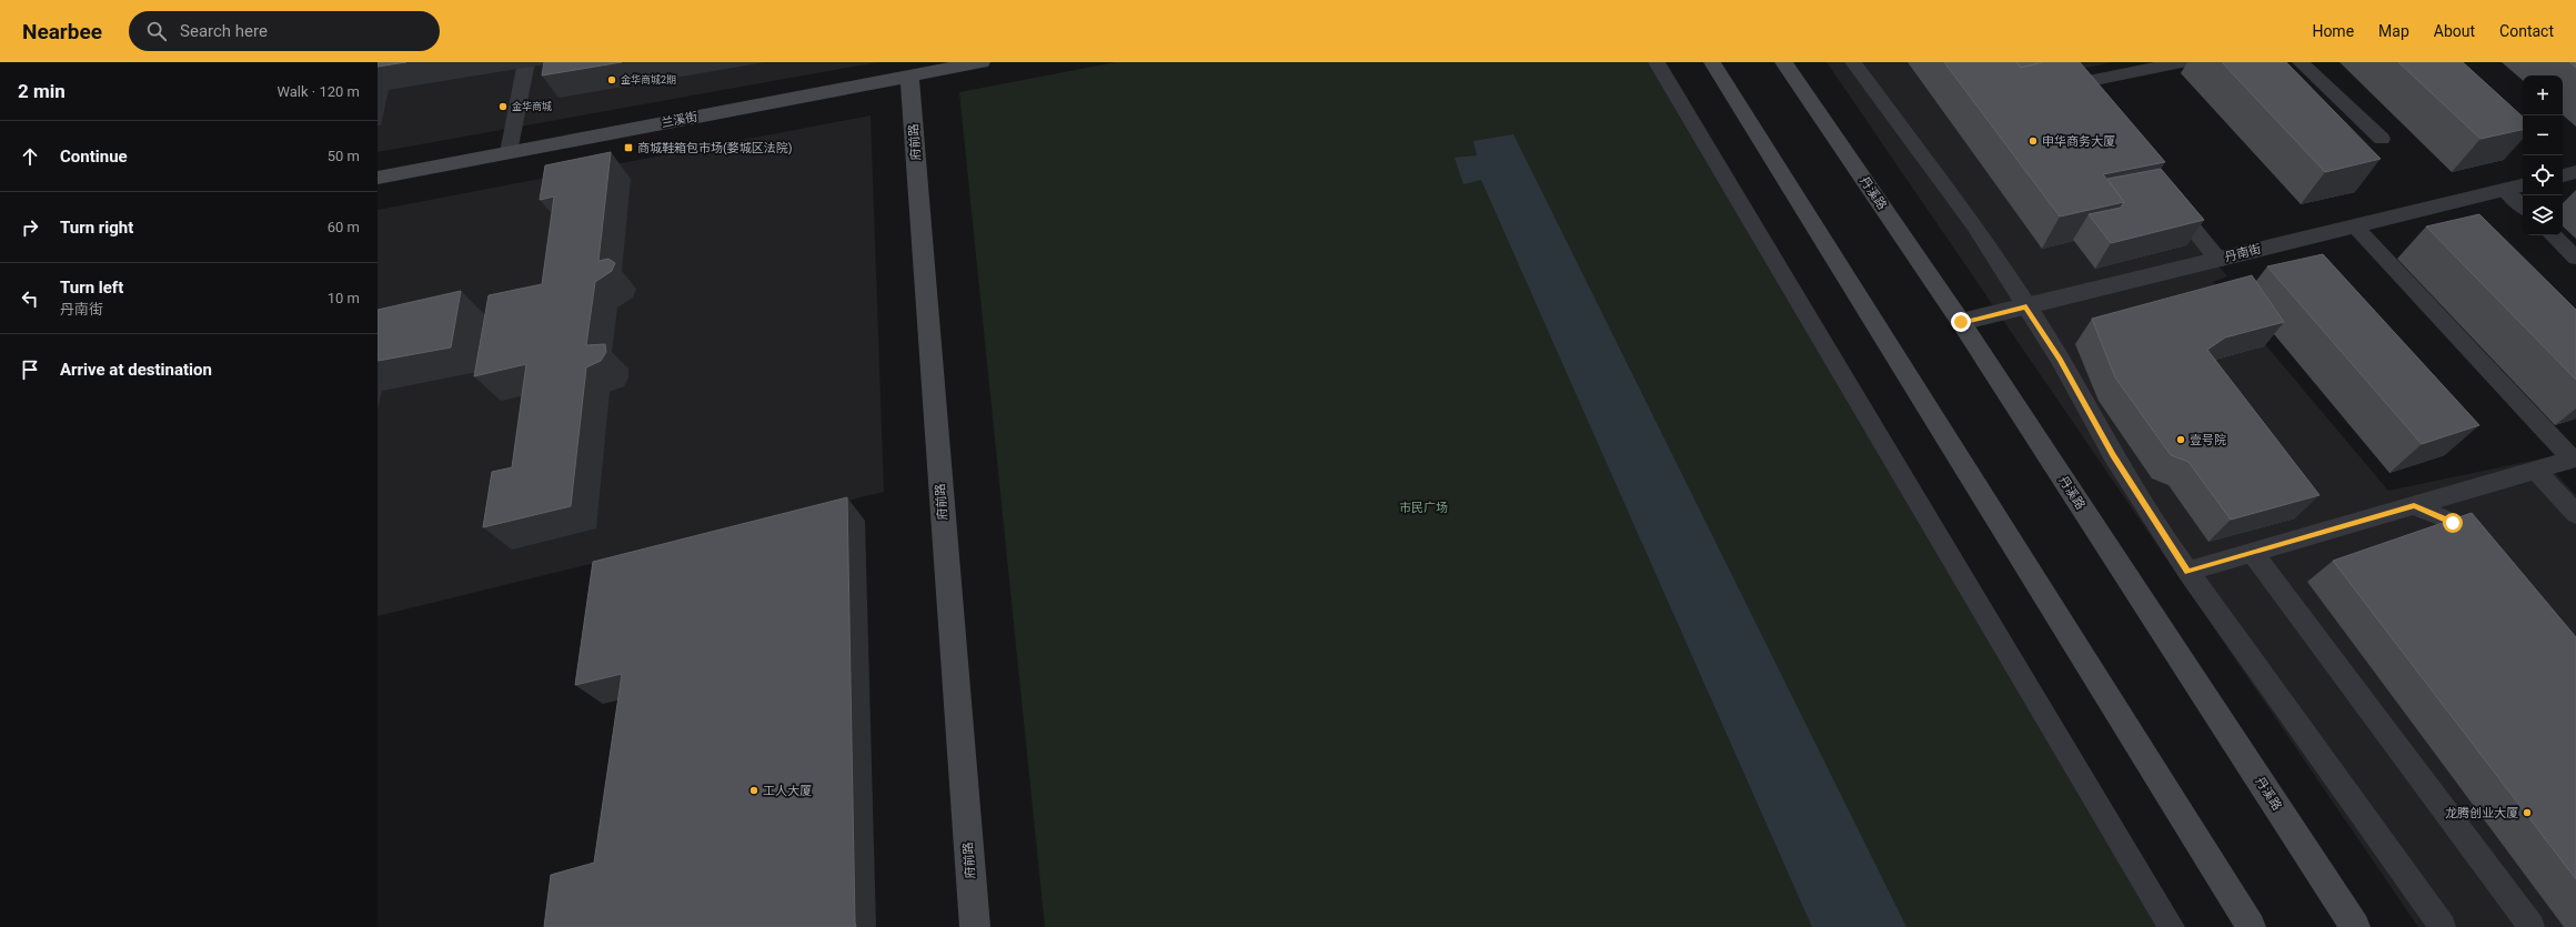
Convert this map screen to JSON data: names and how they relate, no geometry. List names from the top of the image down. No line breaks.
{"streets":{"main road":["兰溪街","府前路","丹溪路"],"street":["丹南街"]},"crossings":[["兰溪街","府前路"],["丹溪路","丹南街"]],"parks":["市民广场"],"places":{"other":["金华商城2期","金华商城","申华商务大厦","壹号院","工人大厦","龙腾创业大厦"],"transit":["商城鞋箱包市场(婺城区法院)"]},"page":{"header":"Nearbee","search":"Search here","nav":["Home","Map","About","Contact"],"heading":["2 min","Walk · 120 m"],"map_buttons":["+","−"],"list":[["Continue","50 m"],["Turn right","60 m"],["Turn left","丹南街","10 m"],"Arrive at destination"]}}
